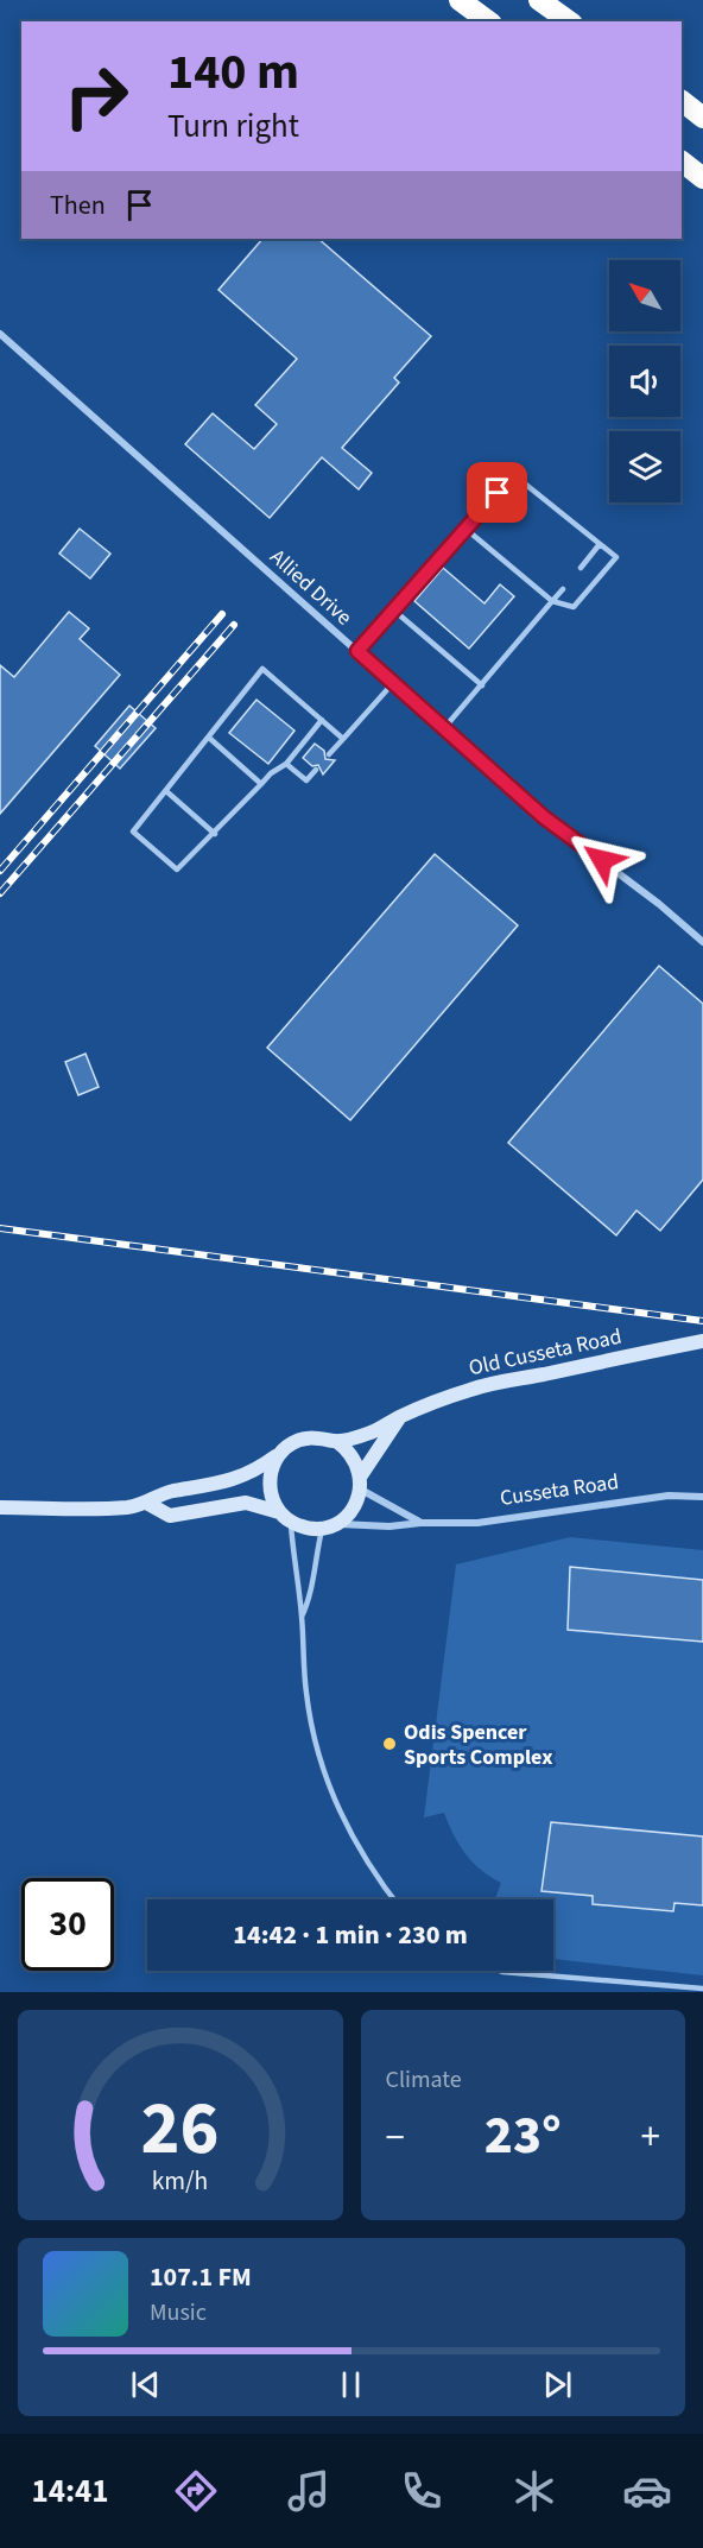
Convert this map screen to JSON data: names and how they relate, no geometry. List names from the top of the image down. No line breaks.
{"streets":{"street":["Allied Drive","Old Cusseta Road","Cusseta Road"]},"crossings":[["Old Cusseta Road","Cusseta Road"]],"places":["Odis Spencer Sports Complex"],"north":"top left","page":{"turn":["140 m","Turn right"],"then":"Then","limit":"30","trip":"14:42 · 1 min · 230 m","tile":"Climate","heat":["−","23°","+"],"song":["107.1 FM","Music"],"tabs":"14:41","gauge":["26","km/h"]}}
